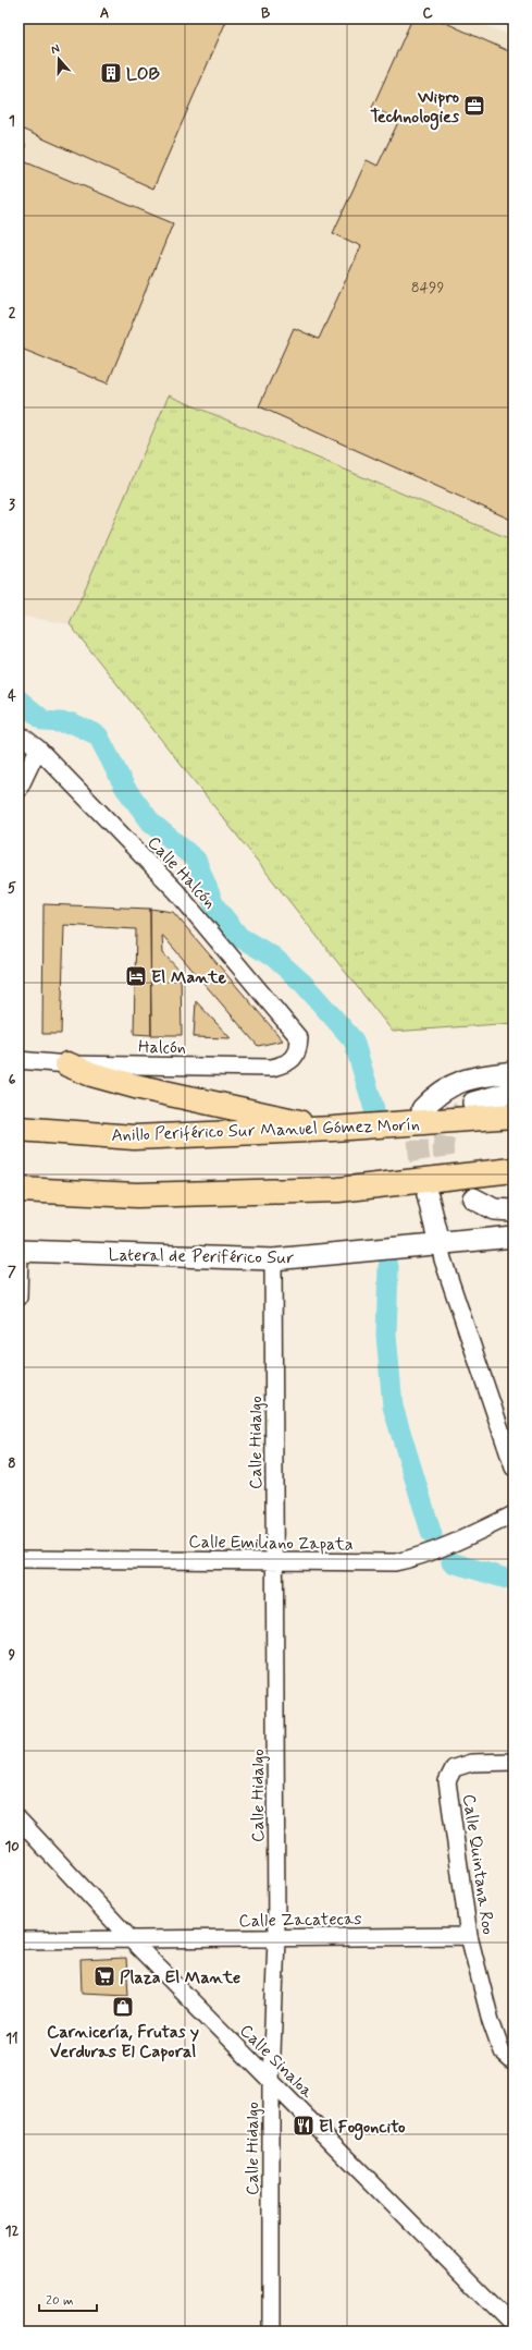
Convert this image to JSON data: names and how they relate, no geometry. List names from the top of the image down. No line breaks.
{"streets":{"highway":["Anillo Periférico Sur Manuel Gómez Morín"],"street":["Calle Halcón","Halcón","Lateral de Periférico Sur","Calle Hidalgo","Calle Emiliano Zapata","Calle Quintana Roo","Calle Zacatecas","Calle Sinaloa"]},"crossings":[["Calle Halcón","Halcón"],["Lateral de Periférico Sur","Calle Hidalgo"],["Calle Hidalgo","Calle Emiliano Zapata"],["Calle Hidalgo","Calle Zacatecas"],["Calle Hidalgo","Calle Sinaloa"],["Calle Quintana Roo","Calle Zacatecas"],["Calle Zacatecas","Calle Sinaloa"]],"places":{"building":["LOB"],"office":["Wipro Technologies"],"hotel":["El Mante"],"supermarket":["Plaza El Mante"],"shop":["Carnicería, Frutas y Verduras El Caporal"],"restaurant":["El Fogoncito"]},"house_numbers":["8499"],"scale_bar":"20 m","north":"top","grid":{"columns":["A","B","C"],"rows":["1","2","3","4","5","6","7","8","9","10","11","12"]}}
